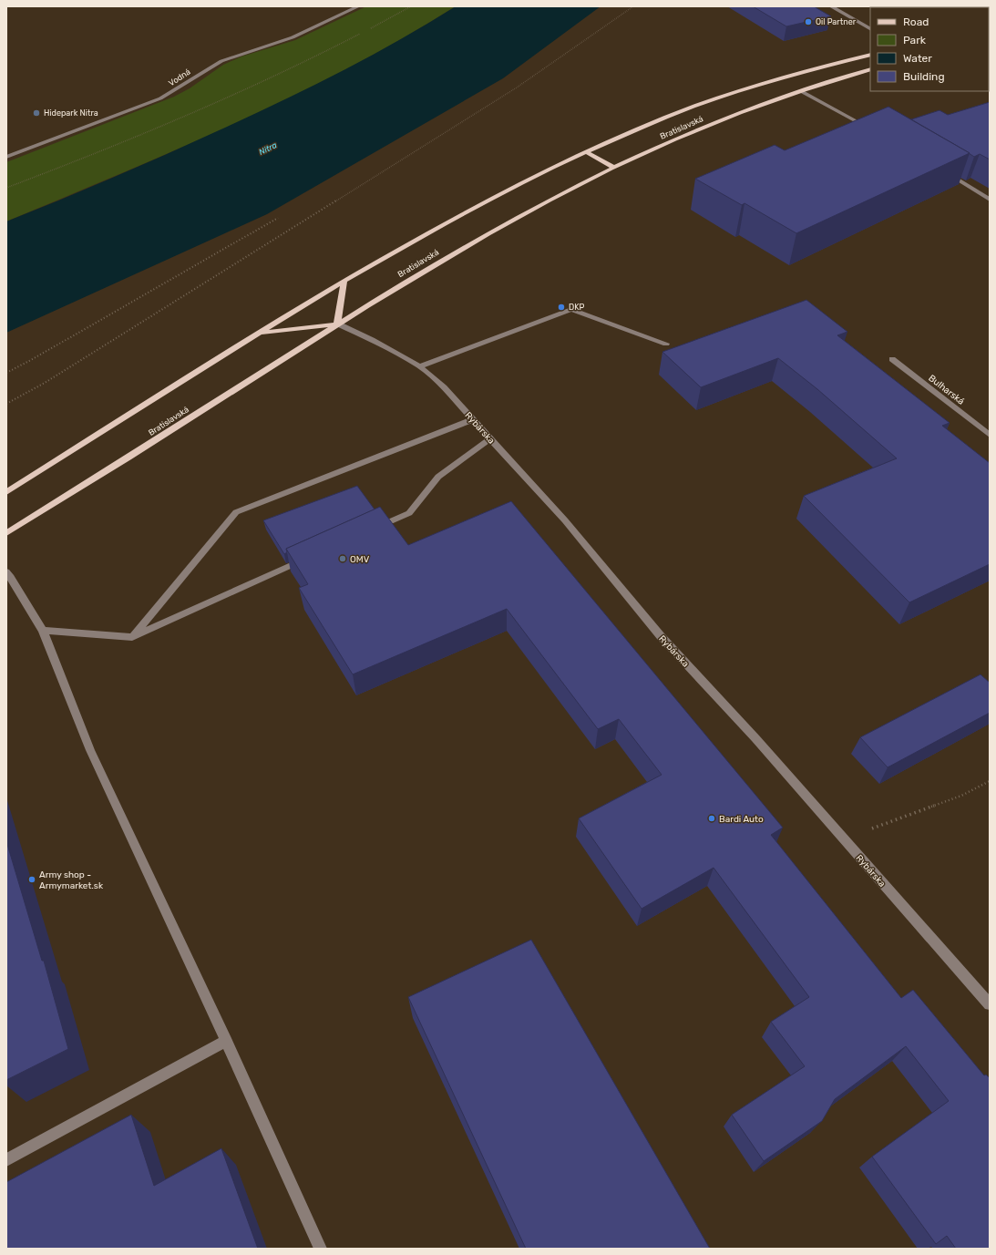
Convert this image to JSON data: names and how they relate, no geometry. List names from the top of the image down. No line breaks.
{"streets":{"main road":["Bratislavská"],"street":["Vodná","Bulharská","Rybárska"]},"crossings":[["Bratislavská","Rybárska"]],"water":["Nitra"],"places":["Oil Partner","Hidepark Nitra","DKP","OMV","Bardi Auto","Army shop - Armymarket.sk"],"legend":["Road","Park","Water","Building"]}
